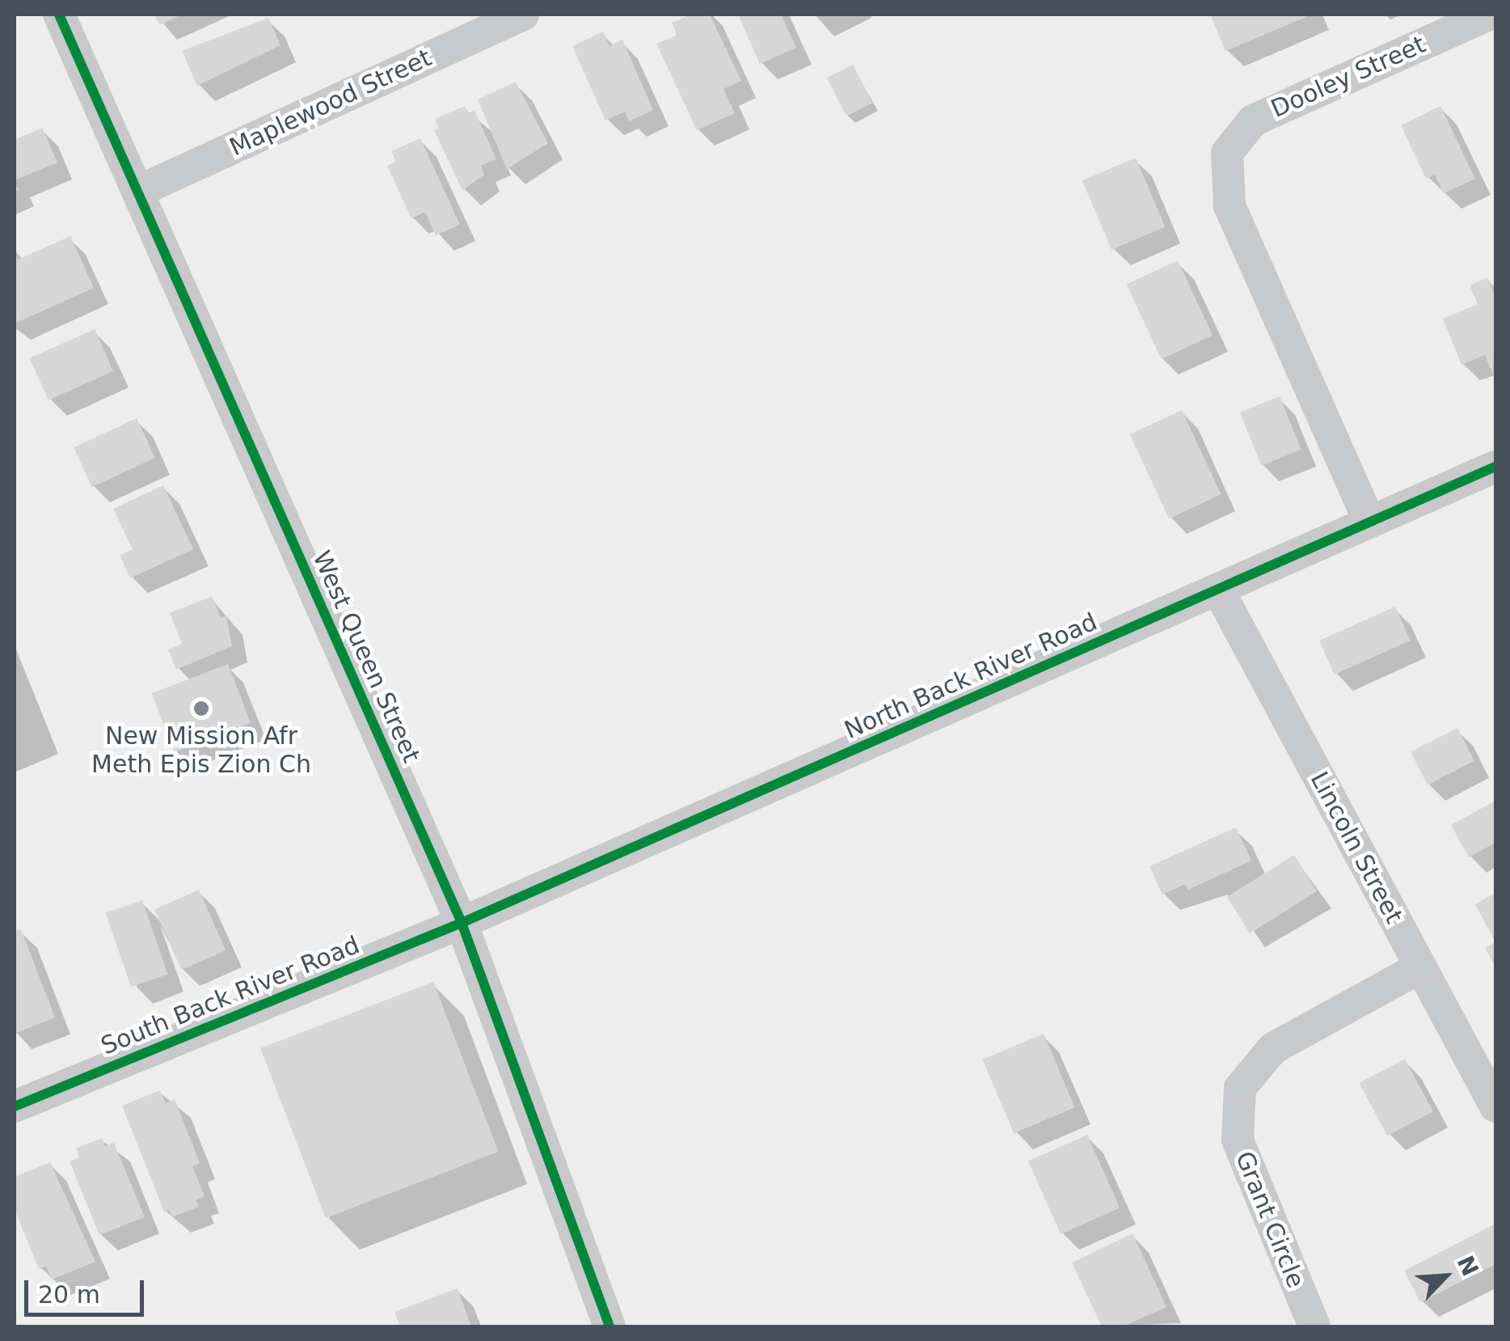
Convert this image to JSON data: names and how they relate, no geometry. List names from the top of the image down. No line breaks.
{"streets":{"street":["Dooley Street","Maplewood Street","West Queen Street","North Back River Road","Lincoln Street","South Back River Road","Grant Circle"]},"crossings":[["Dooley Street","North Back River Road"],["Maplewood Street","West Queen Street"],["West Queen Street","North Back River Road"],["West Queen Street","South Back River Road"],["North Back River Road","Lincoln Street"],["North Back River Road","South Back River Road"],["Lincoln Street","Grant Circle"]],"places":["New Mission Afr Meth Epis Zion Ch"],"scale_bar":"20 m","north":"top right"}
